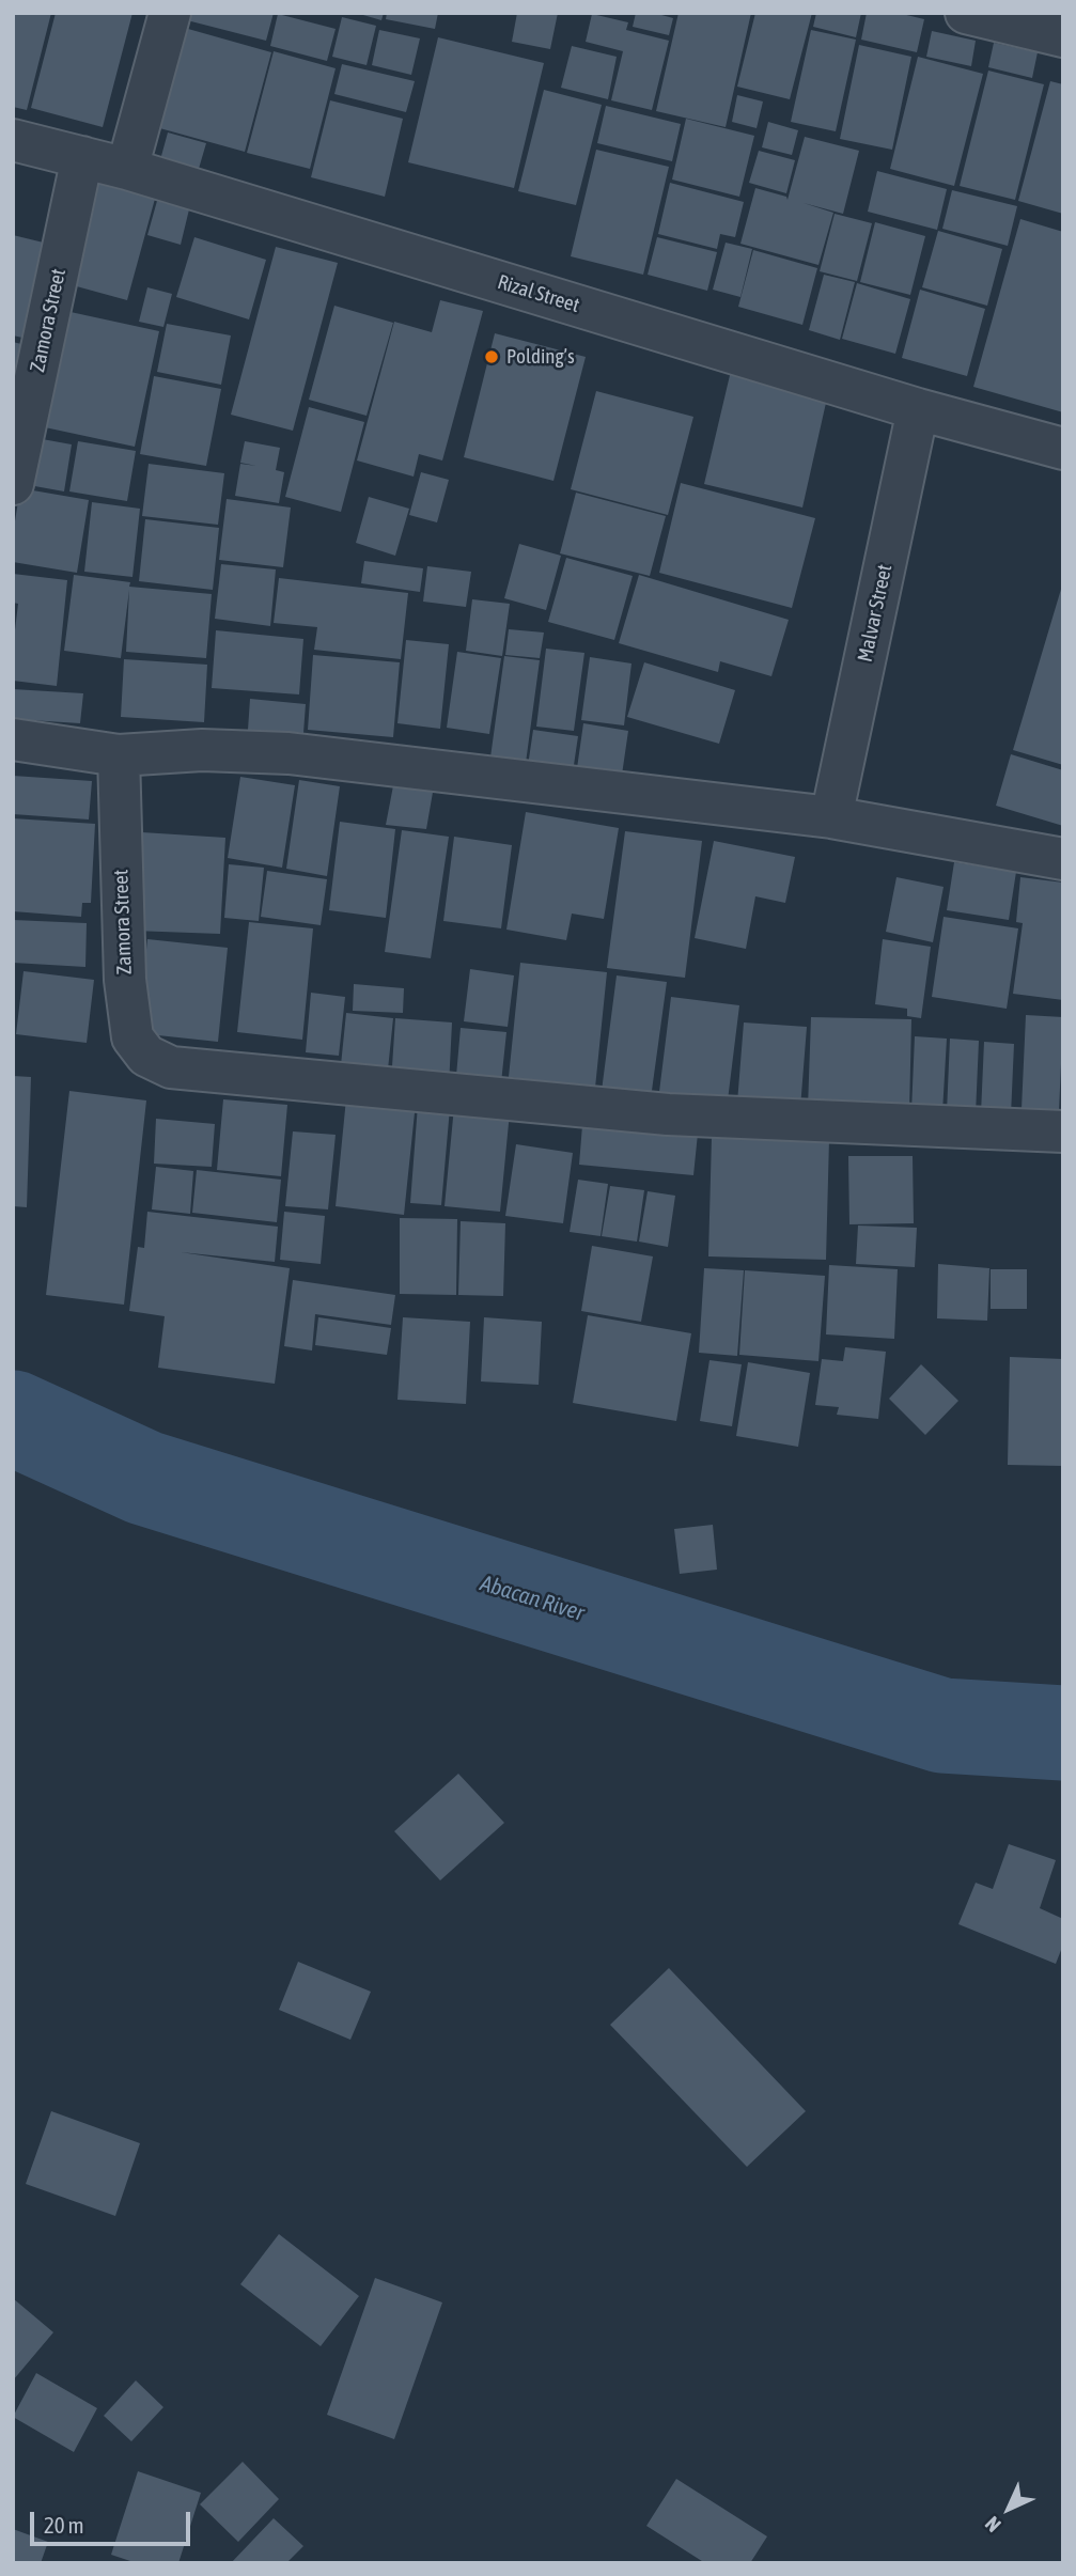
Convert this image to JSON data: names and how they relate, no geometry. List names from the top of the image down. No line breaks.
{"streets":{"street":["Rizal Street","Zamora Street","Malvar Street"]},"crossings":[["Rizal Street","Zamora Street"],["Rizal Street","Malvar Street"]],"water":["Abacan River"],"places":["Polding’s"],"scale_bar":"20 m","north":"bottom left"}
